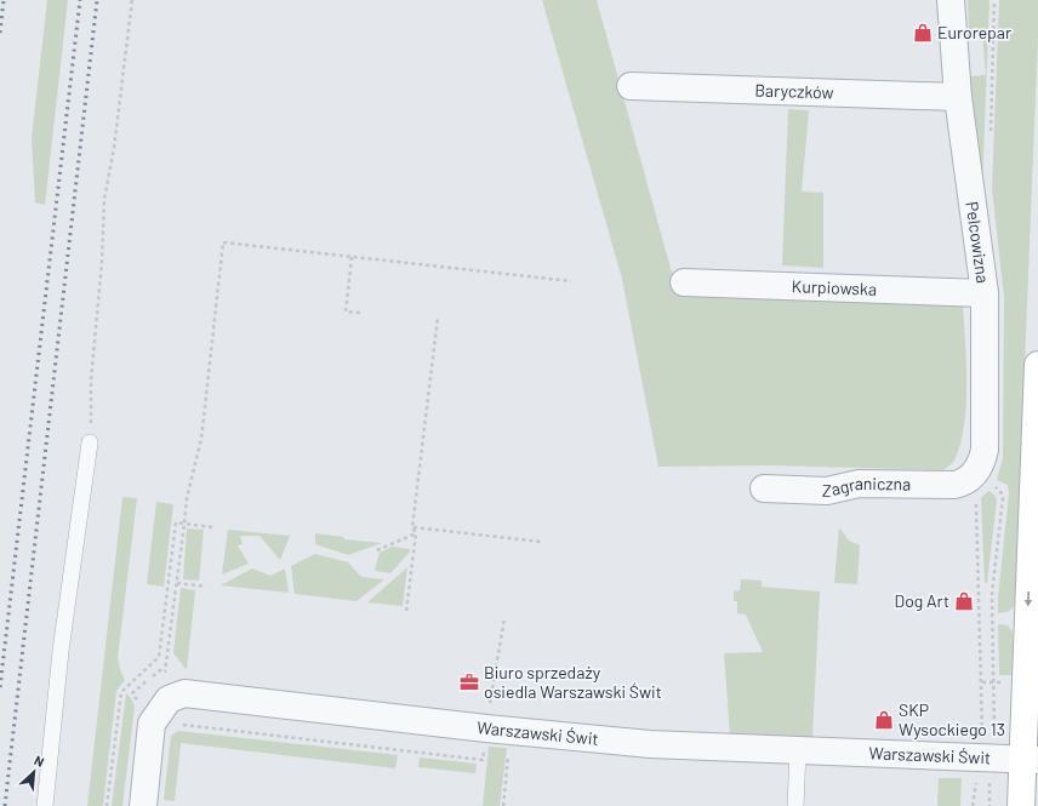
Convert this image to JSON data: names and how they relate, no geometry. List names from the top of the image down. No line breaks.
{"streets":{"street":["Baryczków","Pelcowizna","Kurpiowska","Zagraniczna","Warszawski Świt"]},"crossings":[["Baryczków","Pelcowizna"],["Pelcowizna","Kurpiowska"],["Pelcowizna","Zagraniczna"]],"places":{"shop":["Eurorepar","Dog Art","SKP Wysockiego 13"],"office":["Biuro sprzedaży osiedla Warszawski Świt"]},"north":"top right"}
